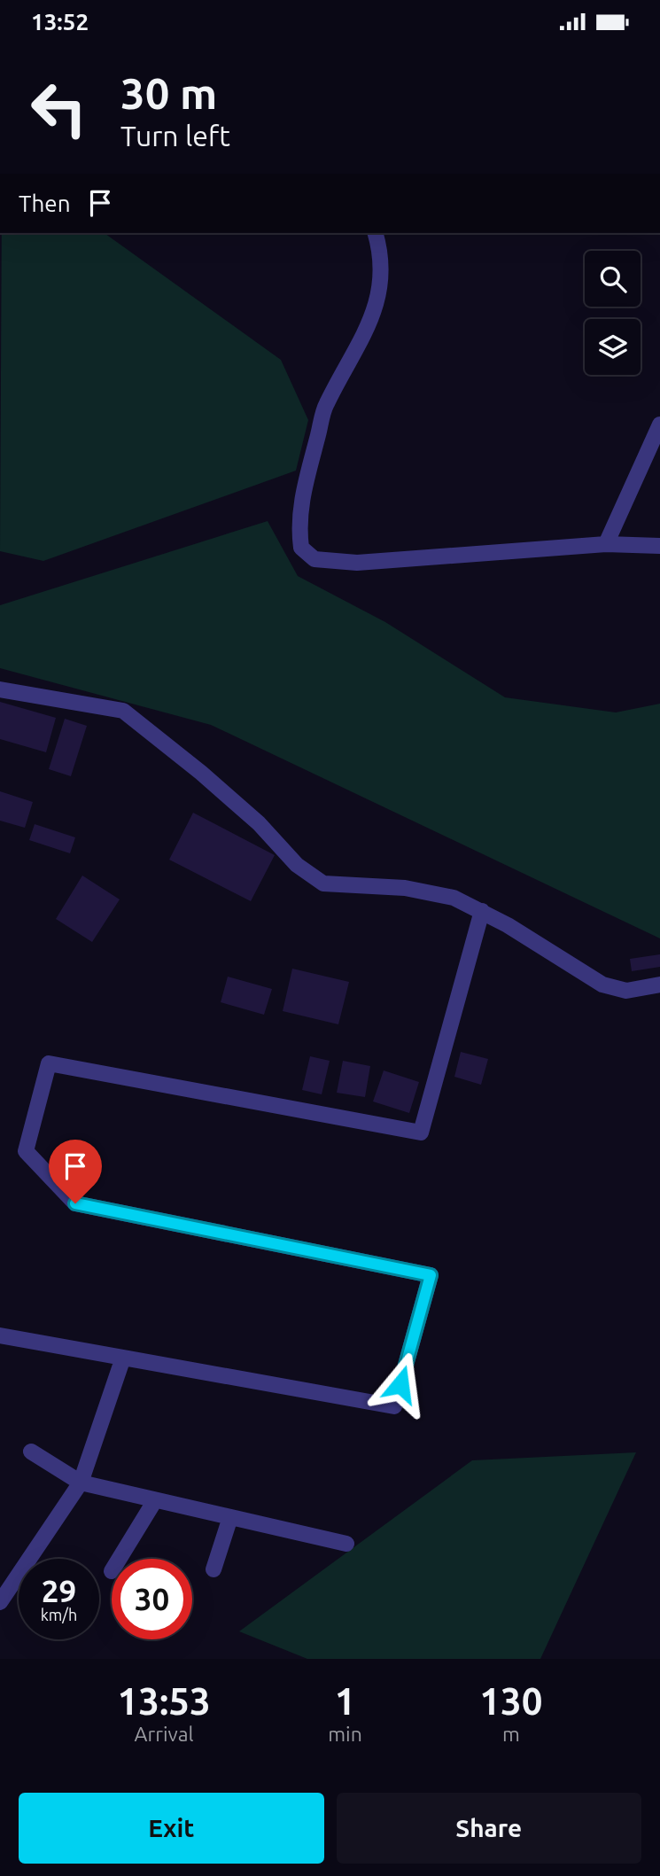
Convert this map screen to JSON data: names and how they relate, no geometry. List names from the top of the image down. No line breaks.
{"page":{"status":"13:52","turn":["30 m","Turn left"],"then":"Then","speed":"29 km/h","limit":"30","eta":["13:53","Arrival","1","min","130","m"],"buttons":["Exit","Share"]}}
